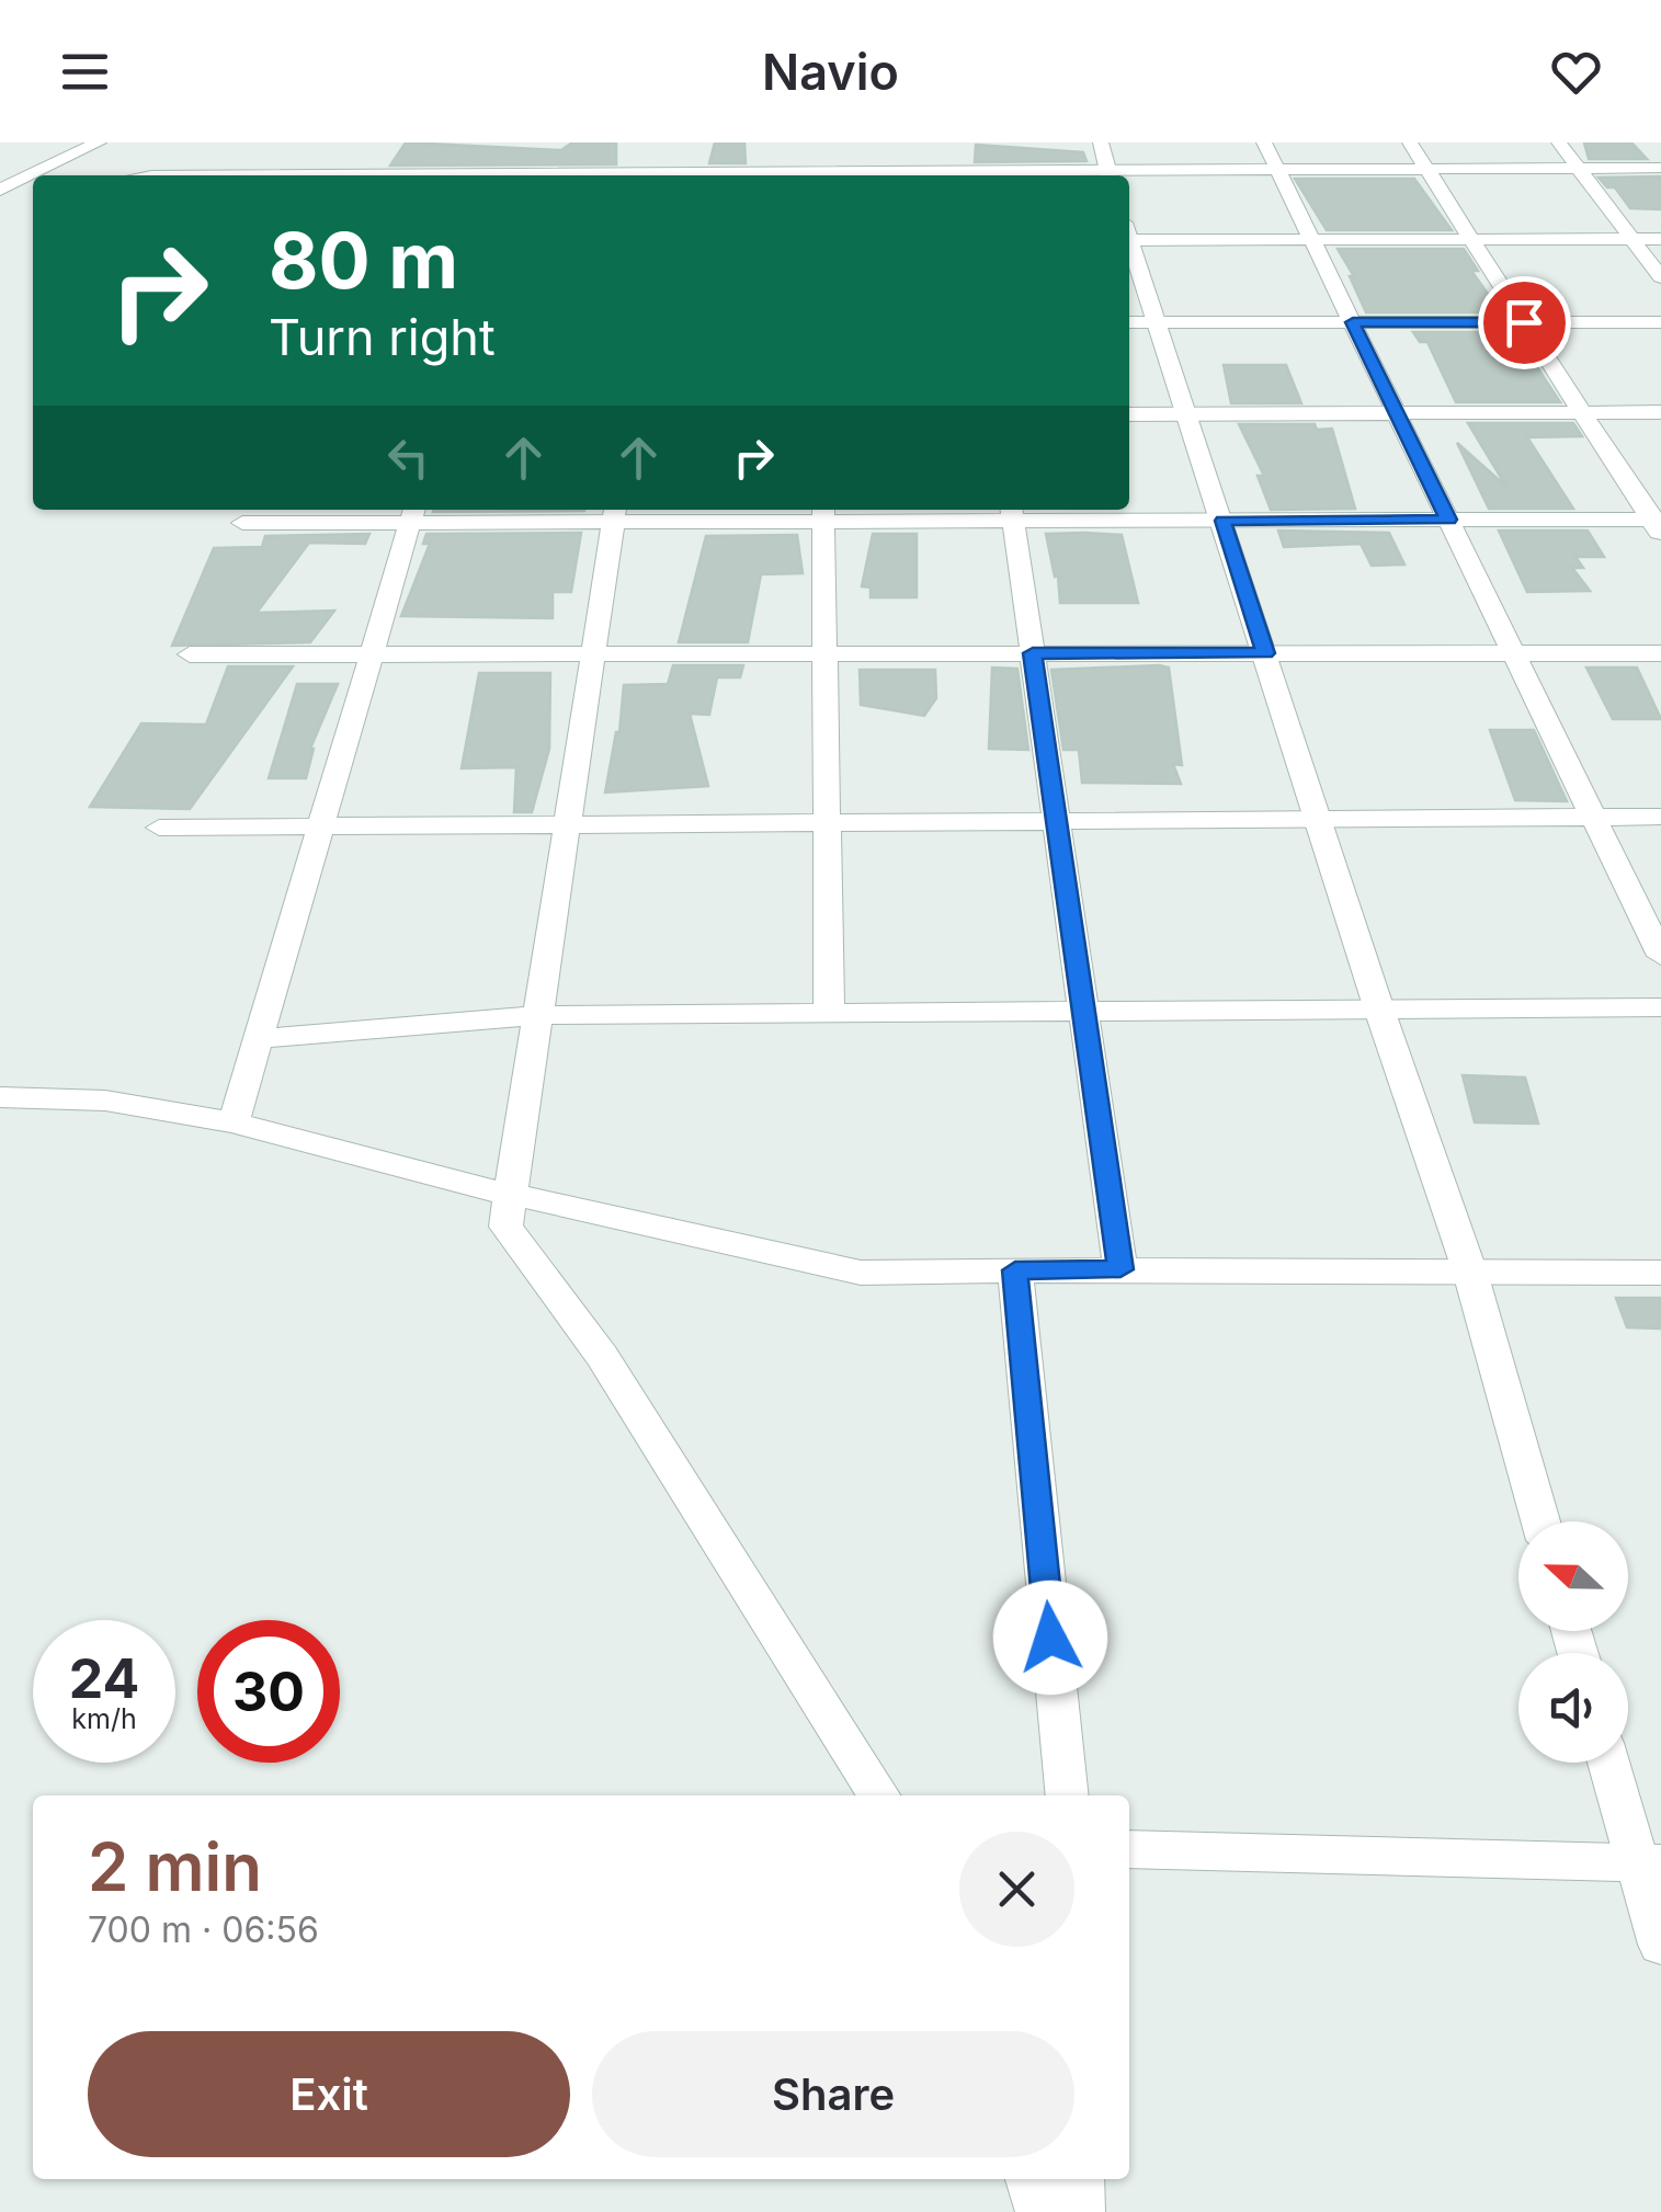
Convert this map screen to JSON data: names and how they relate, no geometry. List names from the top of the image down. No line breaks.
{"north":"left","page":{"header":"Navio","turn":["80 m","Turn right"],"speed":"24 km/h","limit":"30","heading":["2 min","700 m · 06:56"],"buttons":["Exit","Share"]}}
